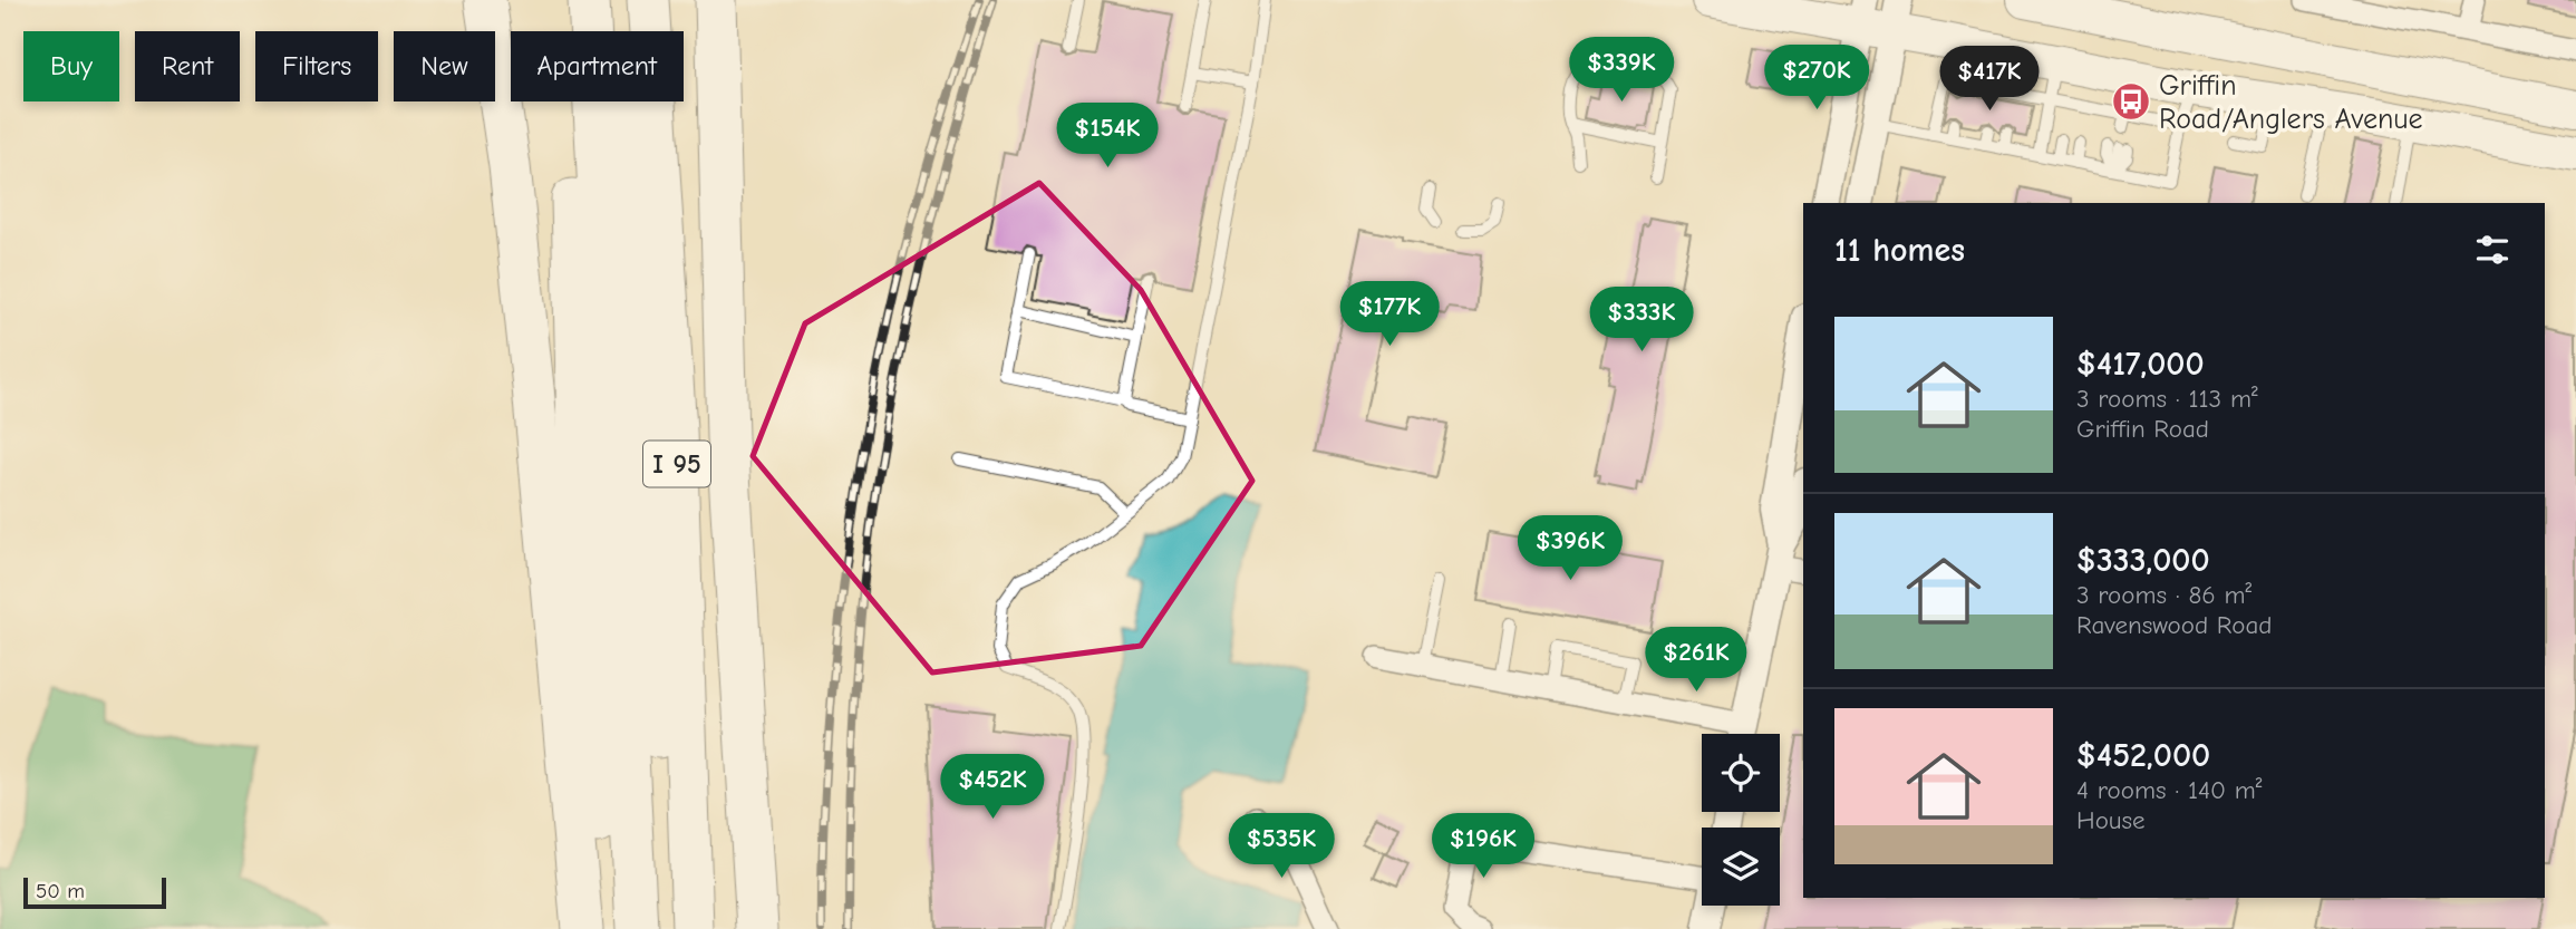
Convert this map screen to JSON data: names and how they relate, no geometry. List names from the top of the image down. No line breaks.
{"streets":{"highway":["I 95"]},"places":{"bus stop":["Griffin Road/Anglers Avenue"]},"scale_bar":"50 m","page":{"chip":["Buy","Rent","Filters","New","Apartment"],"price":["$339K","$270K","$417K","$154K","$177K","$333K","$396K","$261K","$452K","$535K","$196K"],"heading":"11 homes","list":[{"name":"$417,000","note":"3 rooms · 113 m² · Griffin Road"},{"name":"$333,000","note":"3 rooms · 86 m² · Ravenswood Road"},{"name":"$452,000","note":"4 rooms · 140 m² · House"}],"scale":"50 m"}}
